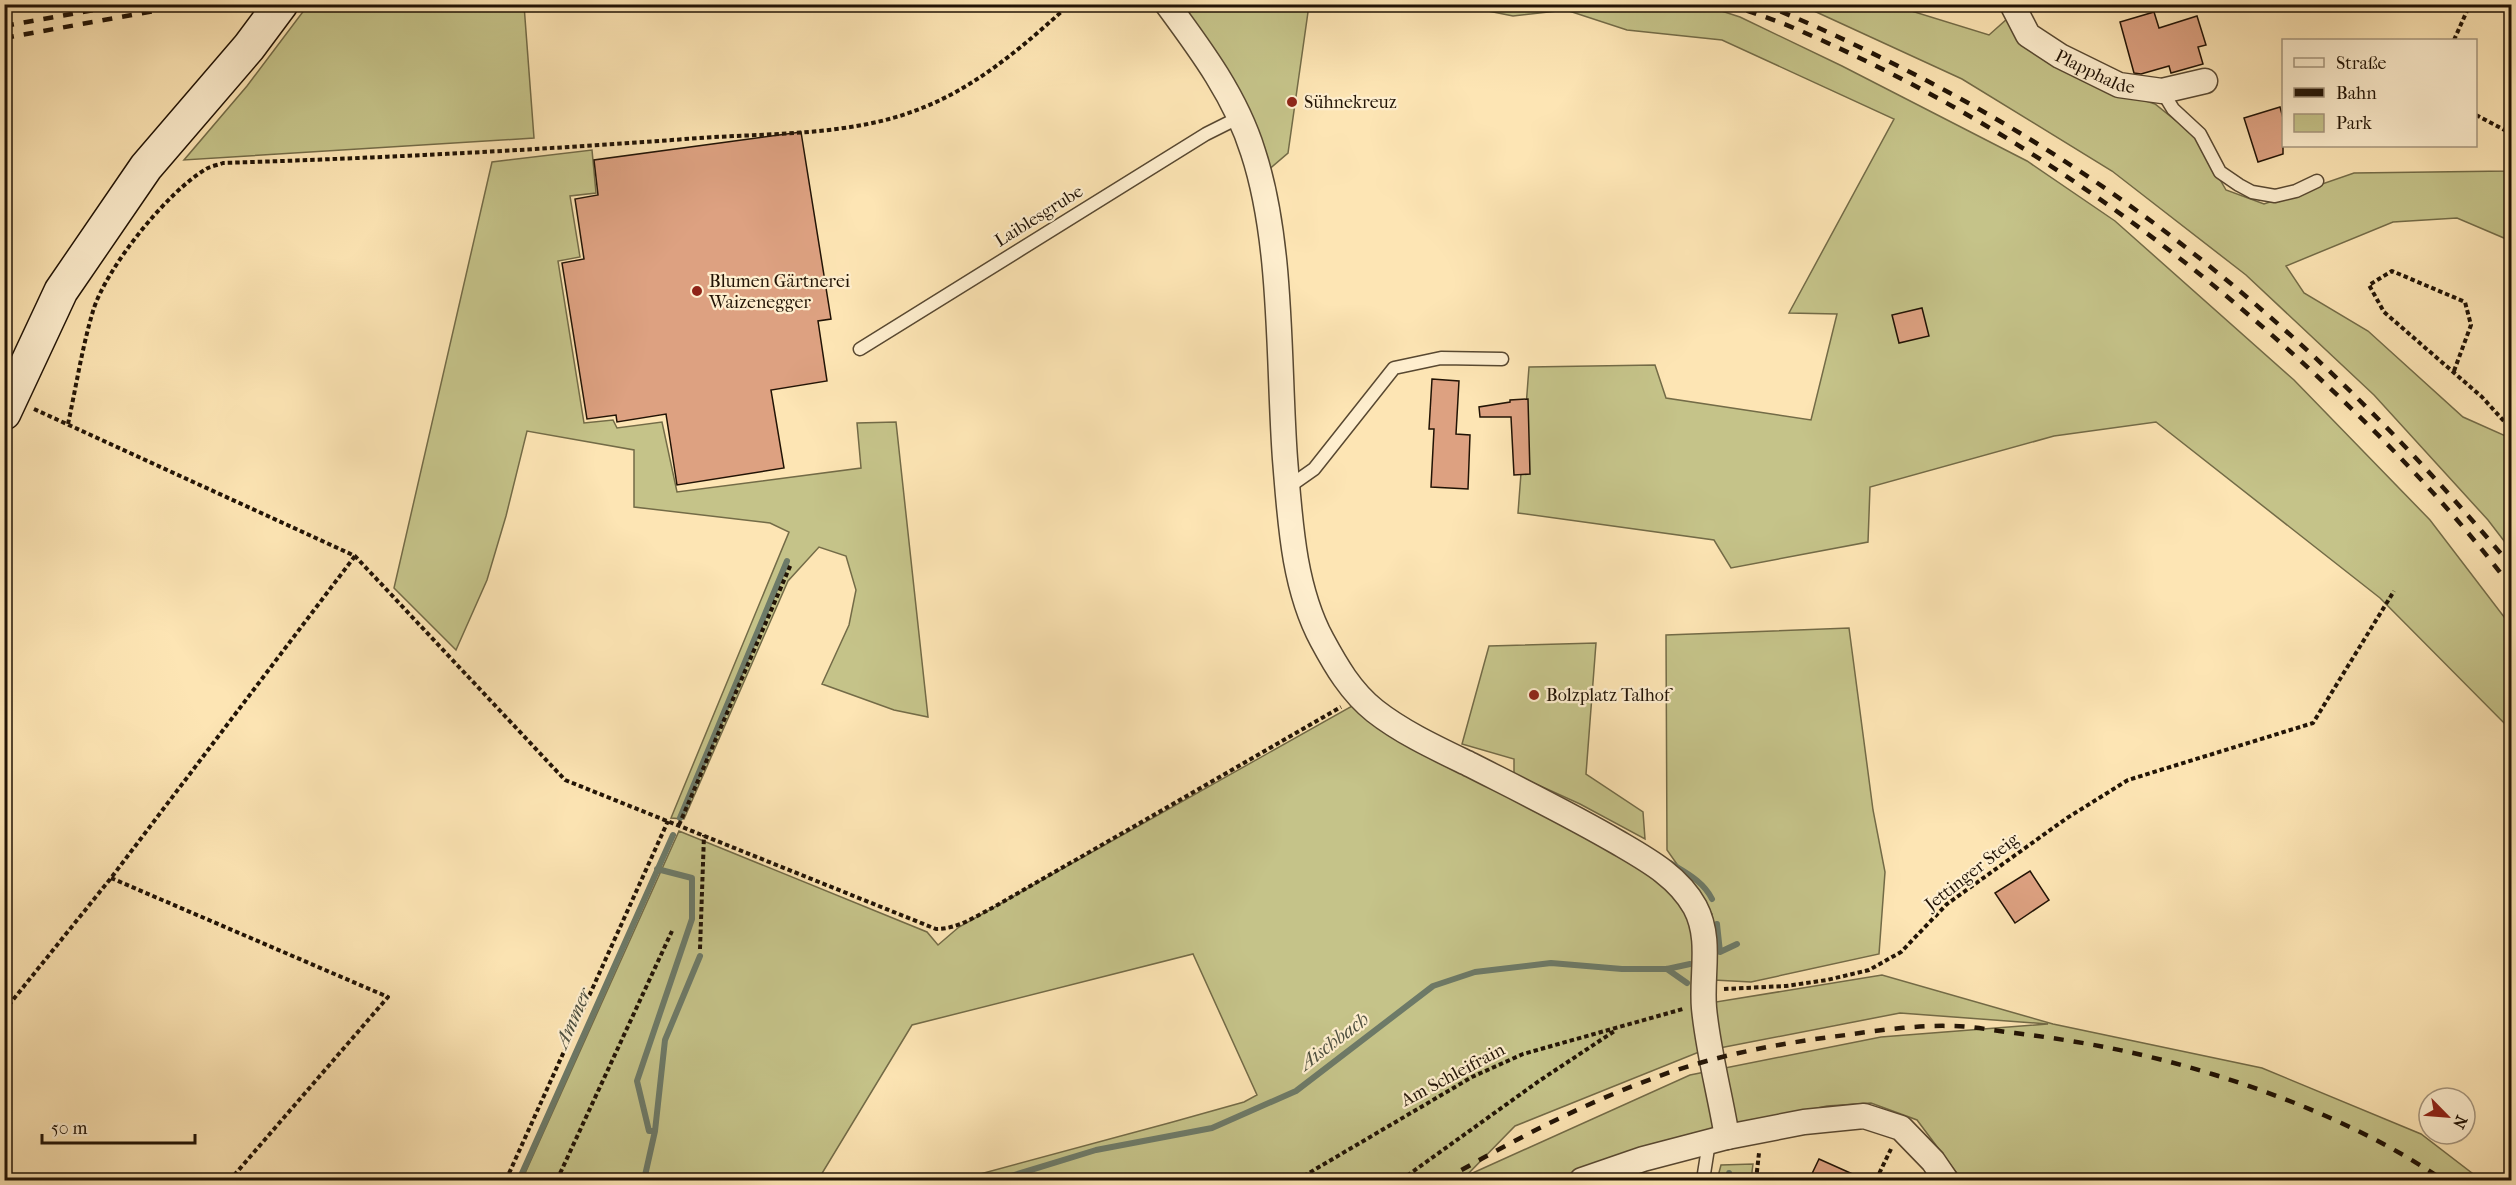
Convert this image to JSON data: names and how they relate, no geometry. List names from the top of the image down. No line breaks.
{"streets":{"street":["Plapphalde"],"lane":["Laiblesgrube"],"path":["Jettinger Steig","Am Schleifrain"]},"crossings":[["Jettinger Steig","Am Schleifrain"]],"water":["Ammer","Aischbach"],"places":["Sühnekreuz","Blumen Gärtnerei Waizenegger","Bolzplatz Talhof"],"legend":["Straße","Bahn","Park"],"scale_bar":"50 m","north":"bottom right"}
